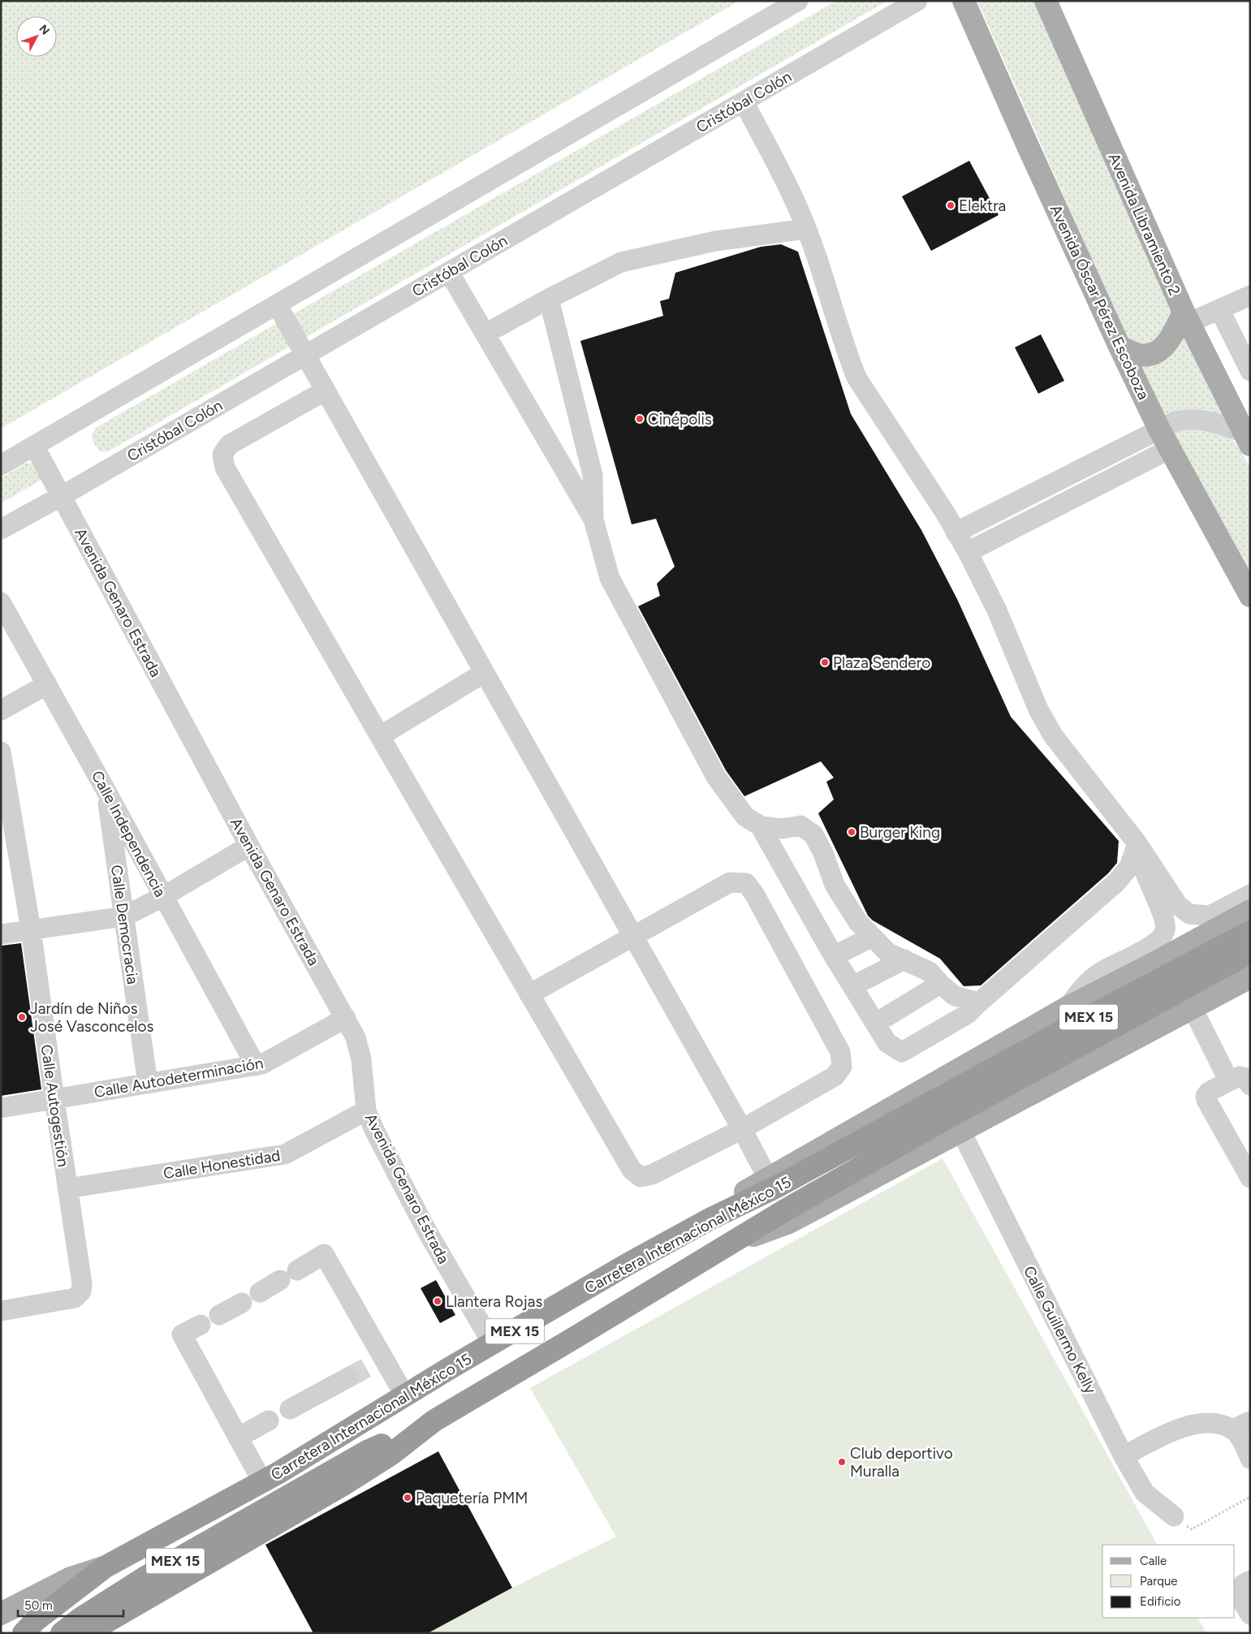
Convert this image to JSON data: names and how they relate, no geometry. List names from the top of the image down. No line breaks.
{"streets":{"highway":["MEX 15","Carretera Internacional México 15"],"main road":["Avenida Libramiento 2","Avenida Óscar Pérez Escoboza"],"street":["Cristóbal Colón","Avenida Genaro Estrada","Calle Independencia","Calle Democracia","Calle Autodeterminación","Calle Autogestión","Calle Honestidad","Calle Guillermo Kelly"]},"crossings":[["Cristóbal Colón","Avenida Genaro Estrada"],["Avenida Genaro Estrada","Calle Autodeterminación"],["Avenida Genaro Estrada","Calle Honestidad"],["Avenida Genaro Estrada","Carretera Internacional México 15"],["Calle Independencia","Calle Democracia"],["Calle Independencia","Calle Autodeterminación"],["Calle Democracia","Calle Autodeterminación"],["MEX 15","Carretera Internacional México 15"],["Calle Autodeterminación","Calle Autogestión"],["Calle Autogestión","Calle Honestidad"]],"places":["Elektra","Cinépolis","Plaza Sendero","Burger King","Jardín de Niños José Vasconcelos","Llantera Rojas","Club deportivo Muralla","Paquetería PMM"],"legend":["Calle","Parque","Edificio"],"scale_bar":"50 m","north":"top right"}
